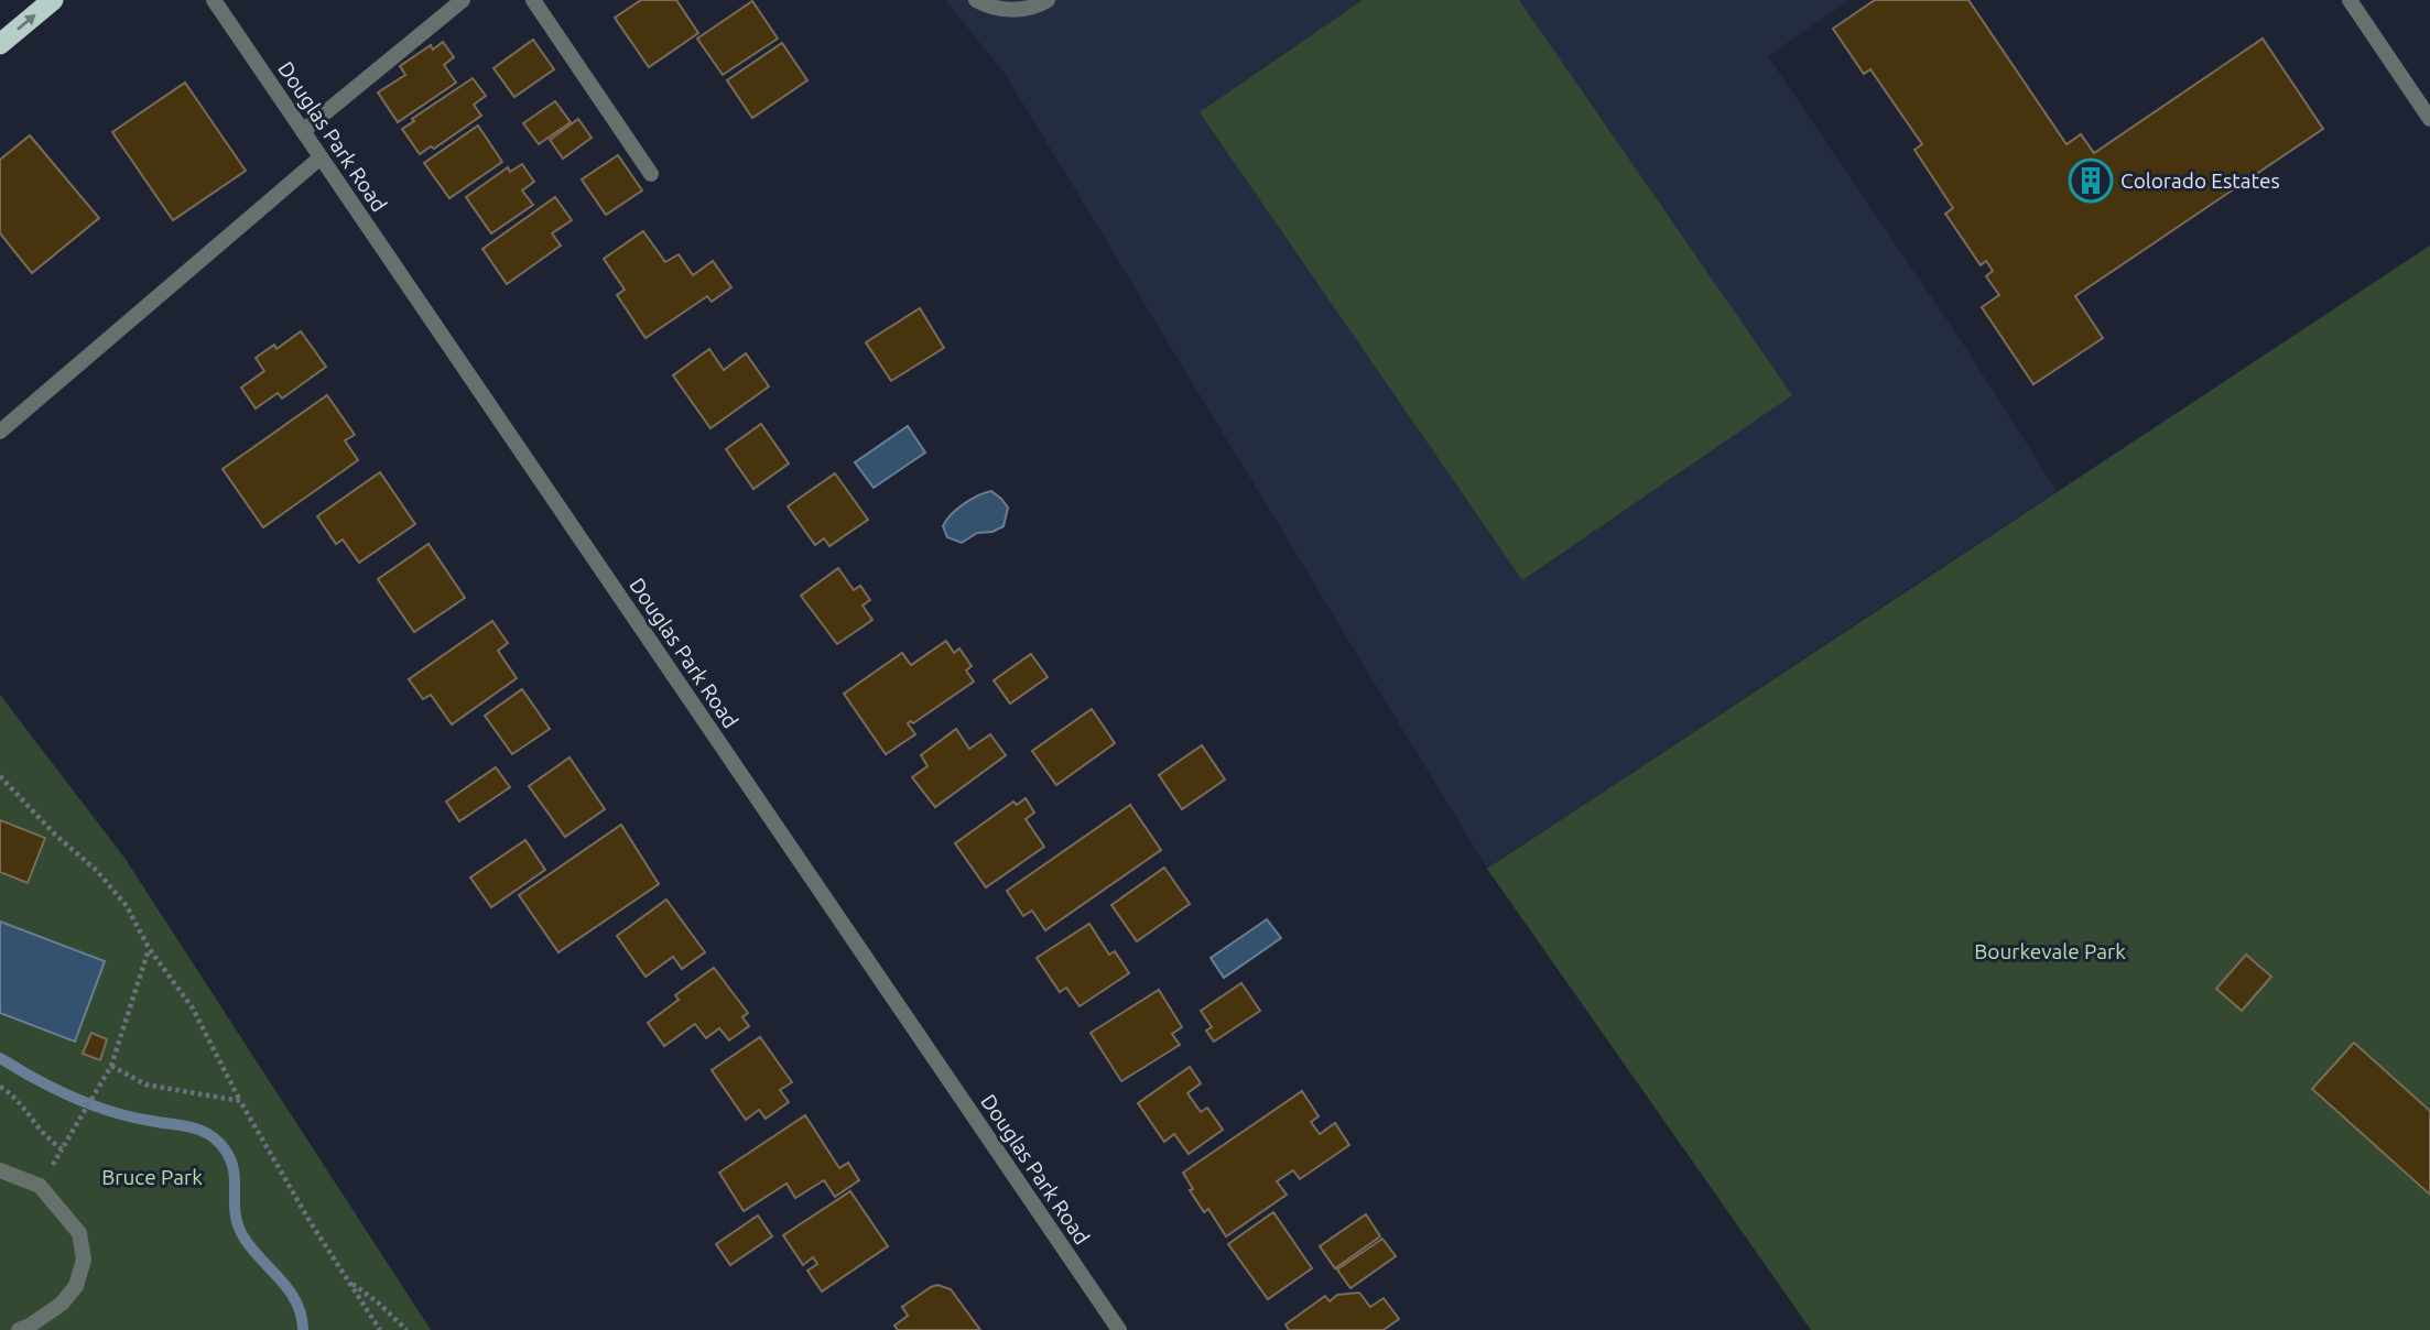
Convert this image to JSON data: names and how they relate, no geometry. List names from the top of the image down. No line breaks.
{"streets":{"street":["Douglas Park Road"]},"parks":["Bourkevale Park","Bruce Park"],"places":{"building":["Colorado Estates"]}}
